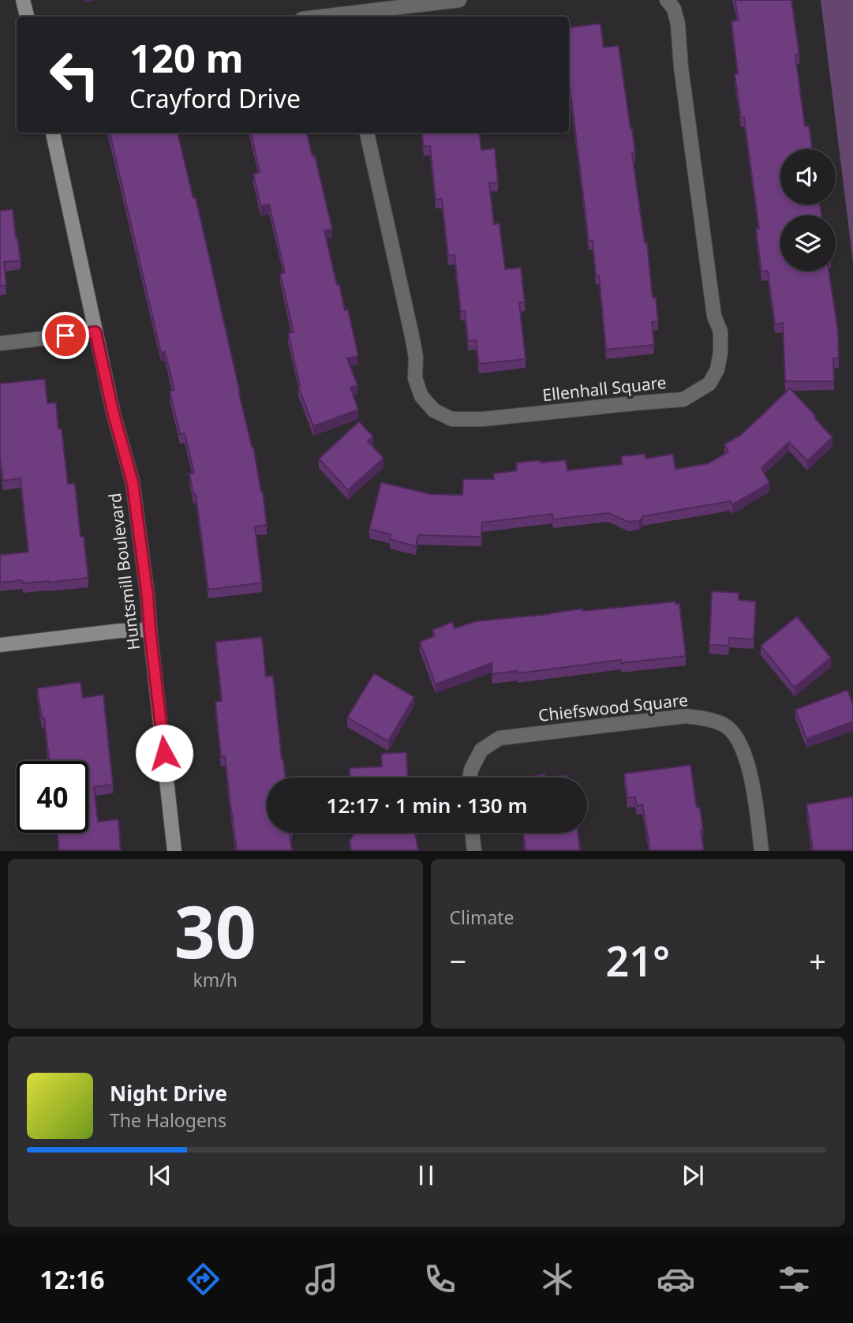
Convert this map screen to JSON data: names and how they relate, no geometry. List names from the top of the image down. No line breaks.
{"streets":{"street":["Ellenhall Square","Huntsmill Boulevard","Chiefswood Square"]},"page":{"turn":["120 m","Crayford Drive"],"limit":"40","trip":"12:17 · 1 min · 130 m","tile":[["30","km/h"],"Climate"],"heat":["−","21°","+"],"song":["Night Drive","The Halogens"],"tabs":"12:16"}}
